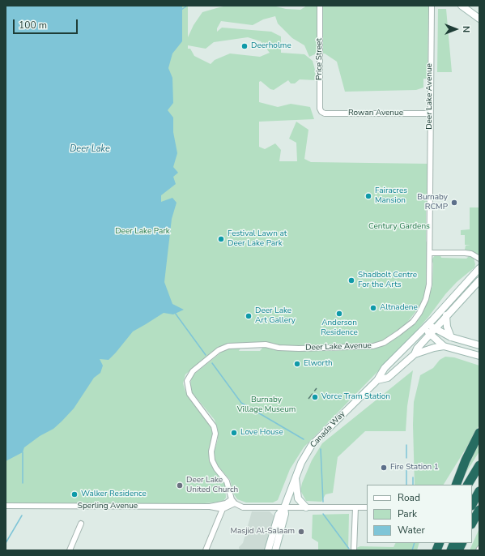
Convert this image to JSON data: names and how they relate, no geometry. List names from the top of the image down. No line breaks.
{"streets":{"main road":["Canada Way"],"street":["Price Street","Deer Lake Avenue","Rowan Avenue","Sperling Avenue"]},"crossings":[["Price Street","Rowan Avenue"],["Deer Lake Avenue","Rowan Avenue"],["Deer Lake Avenue","Sperling Avenue"]],"water":["Deer Lake"],"parks":["Century Gardens","Deer Lake Park","Burnaby Village Museum"],"places":["Deerholme","Fairacres Mansion","Burnaby RCMP","Festival Lawn at Deer Lake Park","Shadbolt Centre For the Arts","Altnadene","Anderson Residence","Deer Lake Art Gallery","Elworth","Vorce Tram Station","Love House","Fire Station 1","Deer Lake United Church","Walker Residence","Masjid Al-Salaam"],"legend":["Road","Park","Water"],"scale_bar":"100 m","north":"right"}
